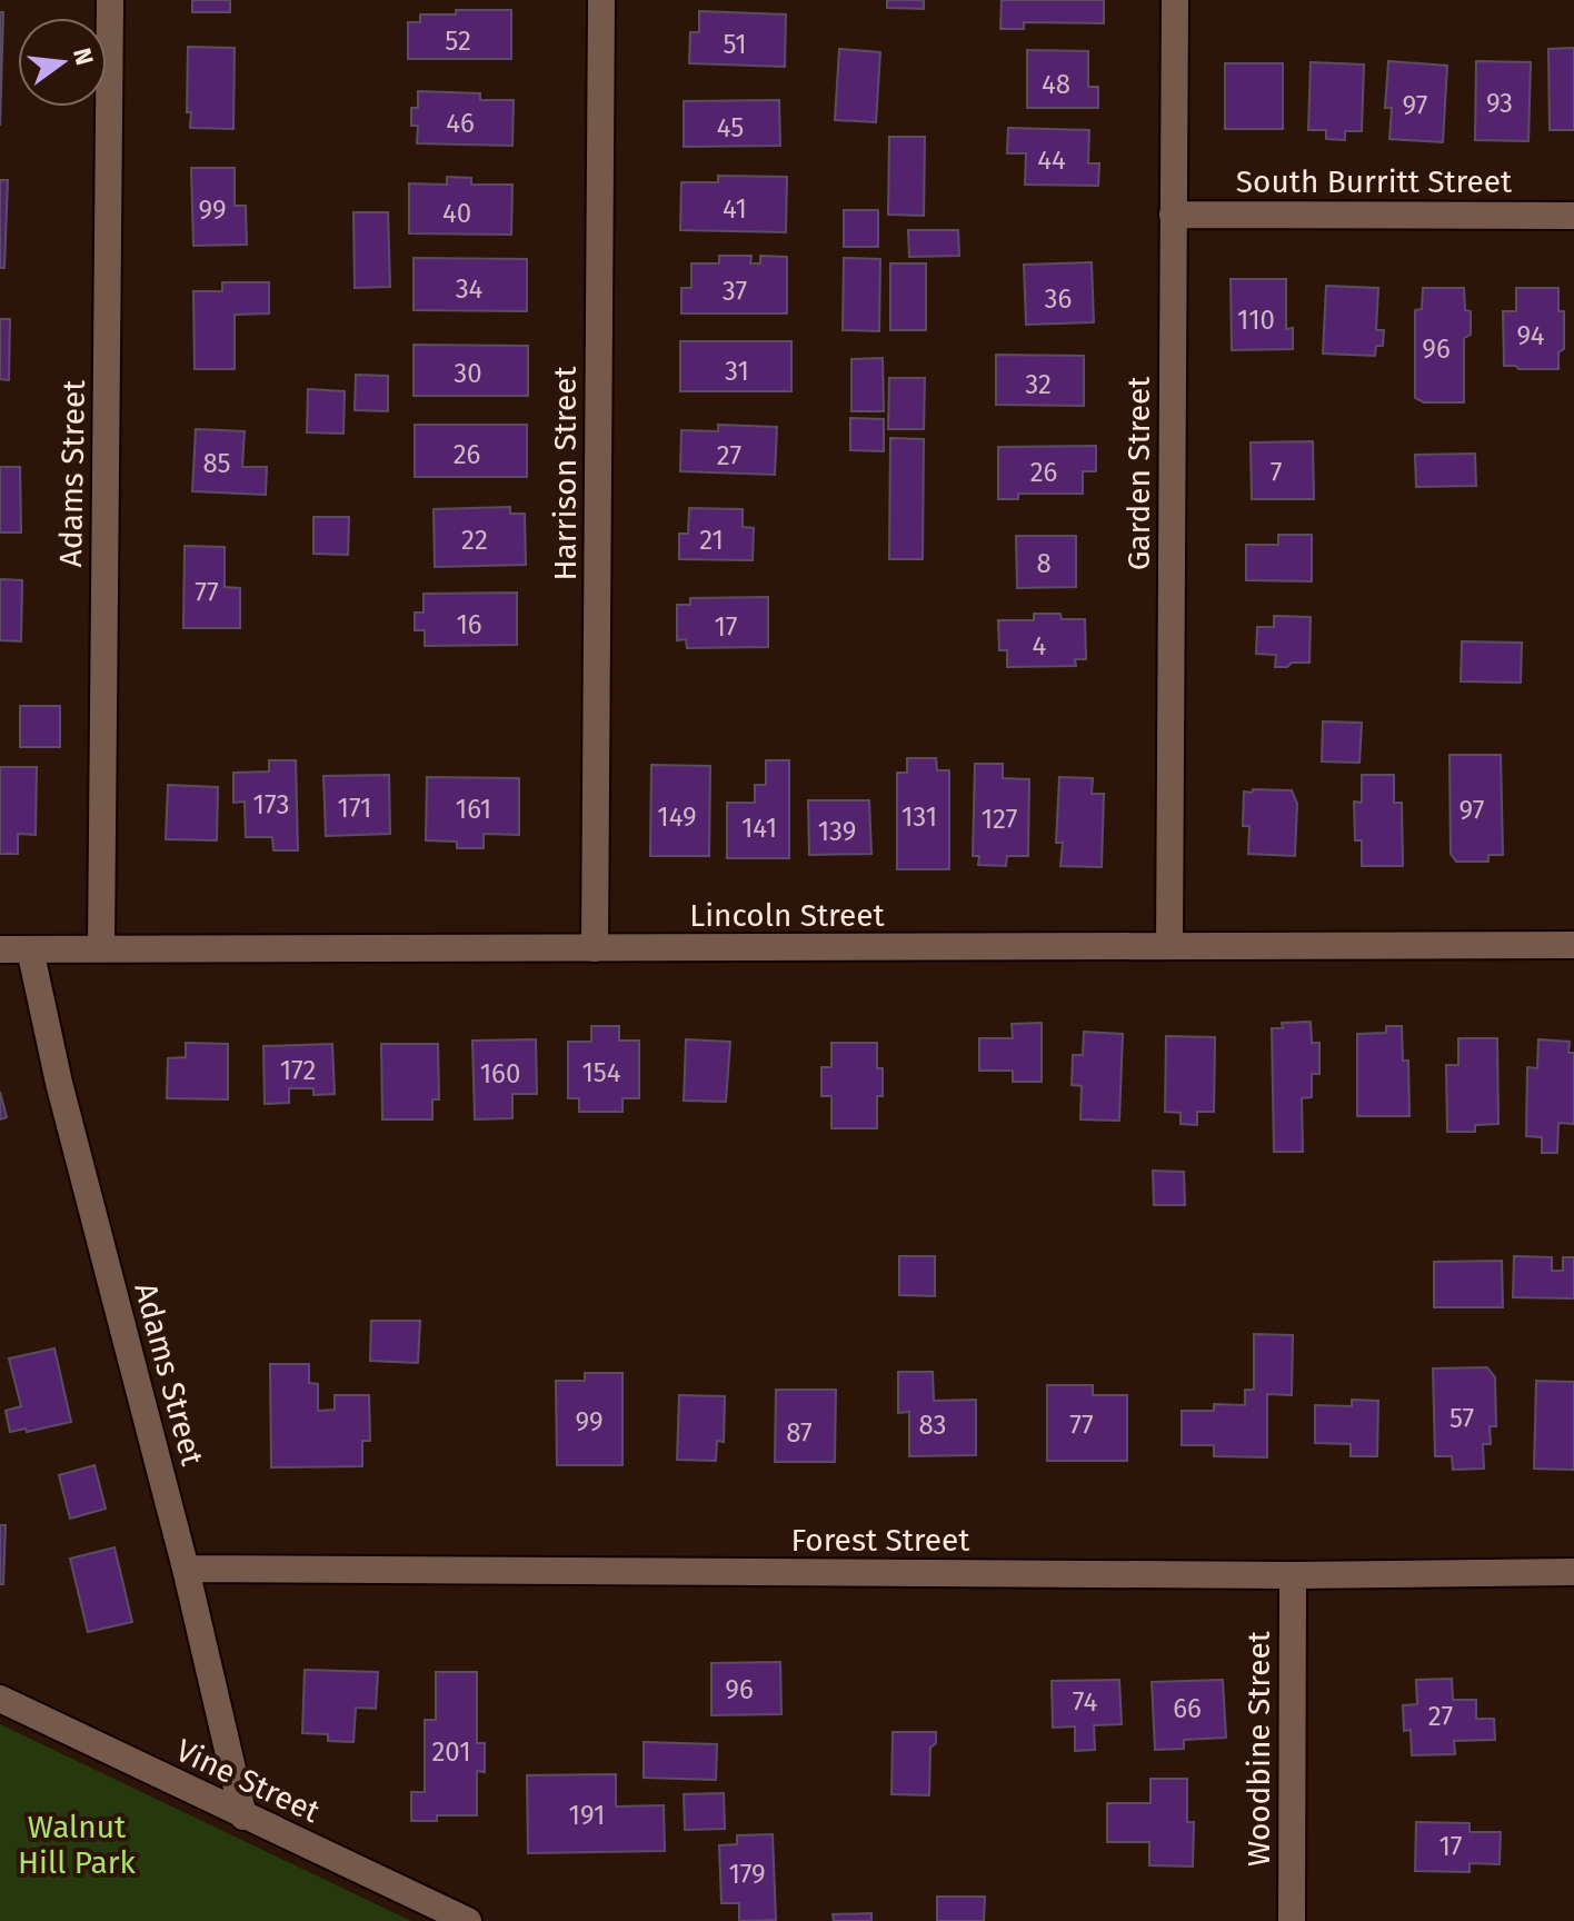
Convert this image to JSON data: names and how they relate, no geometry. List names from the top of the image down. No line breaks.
{"streets":{"street":["South Burritt Street","Adams Street","Harrison Street","Garden Street","Lincoln Street","Forest Street","Woodbine Street","Vine Street"]},"crossings":[["South Burritt Street","Garden Street"],["Adams Street","Lincoln Street"],["Adams Street","Forest Street"],["Adams Street","Vine Street"],["Harrison Street","Lincoln Street"],["Garden Street","Lincoln Street"],["Forest Street","Woodbine Street"]],"parks":["Walnut Hill Park"],"house_numbers":["52","51","48","93","97","46","45","44","41","99","40","34","37","36","110","94","96","31","30","32","26","27","85","26","7","22","21","8","77","16","17","4","173","171","161","97","149","131","127","141","139","172","154","160","57","99","83","77","87","96","74","66","27","201","191","17","179"],"north":"right"}
